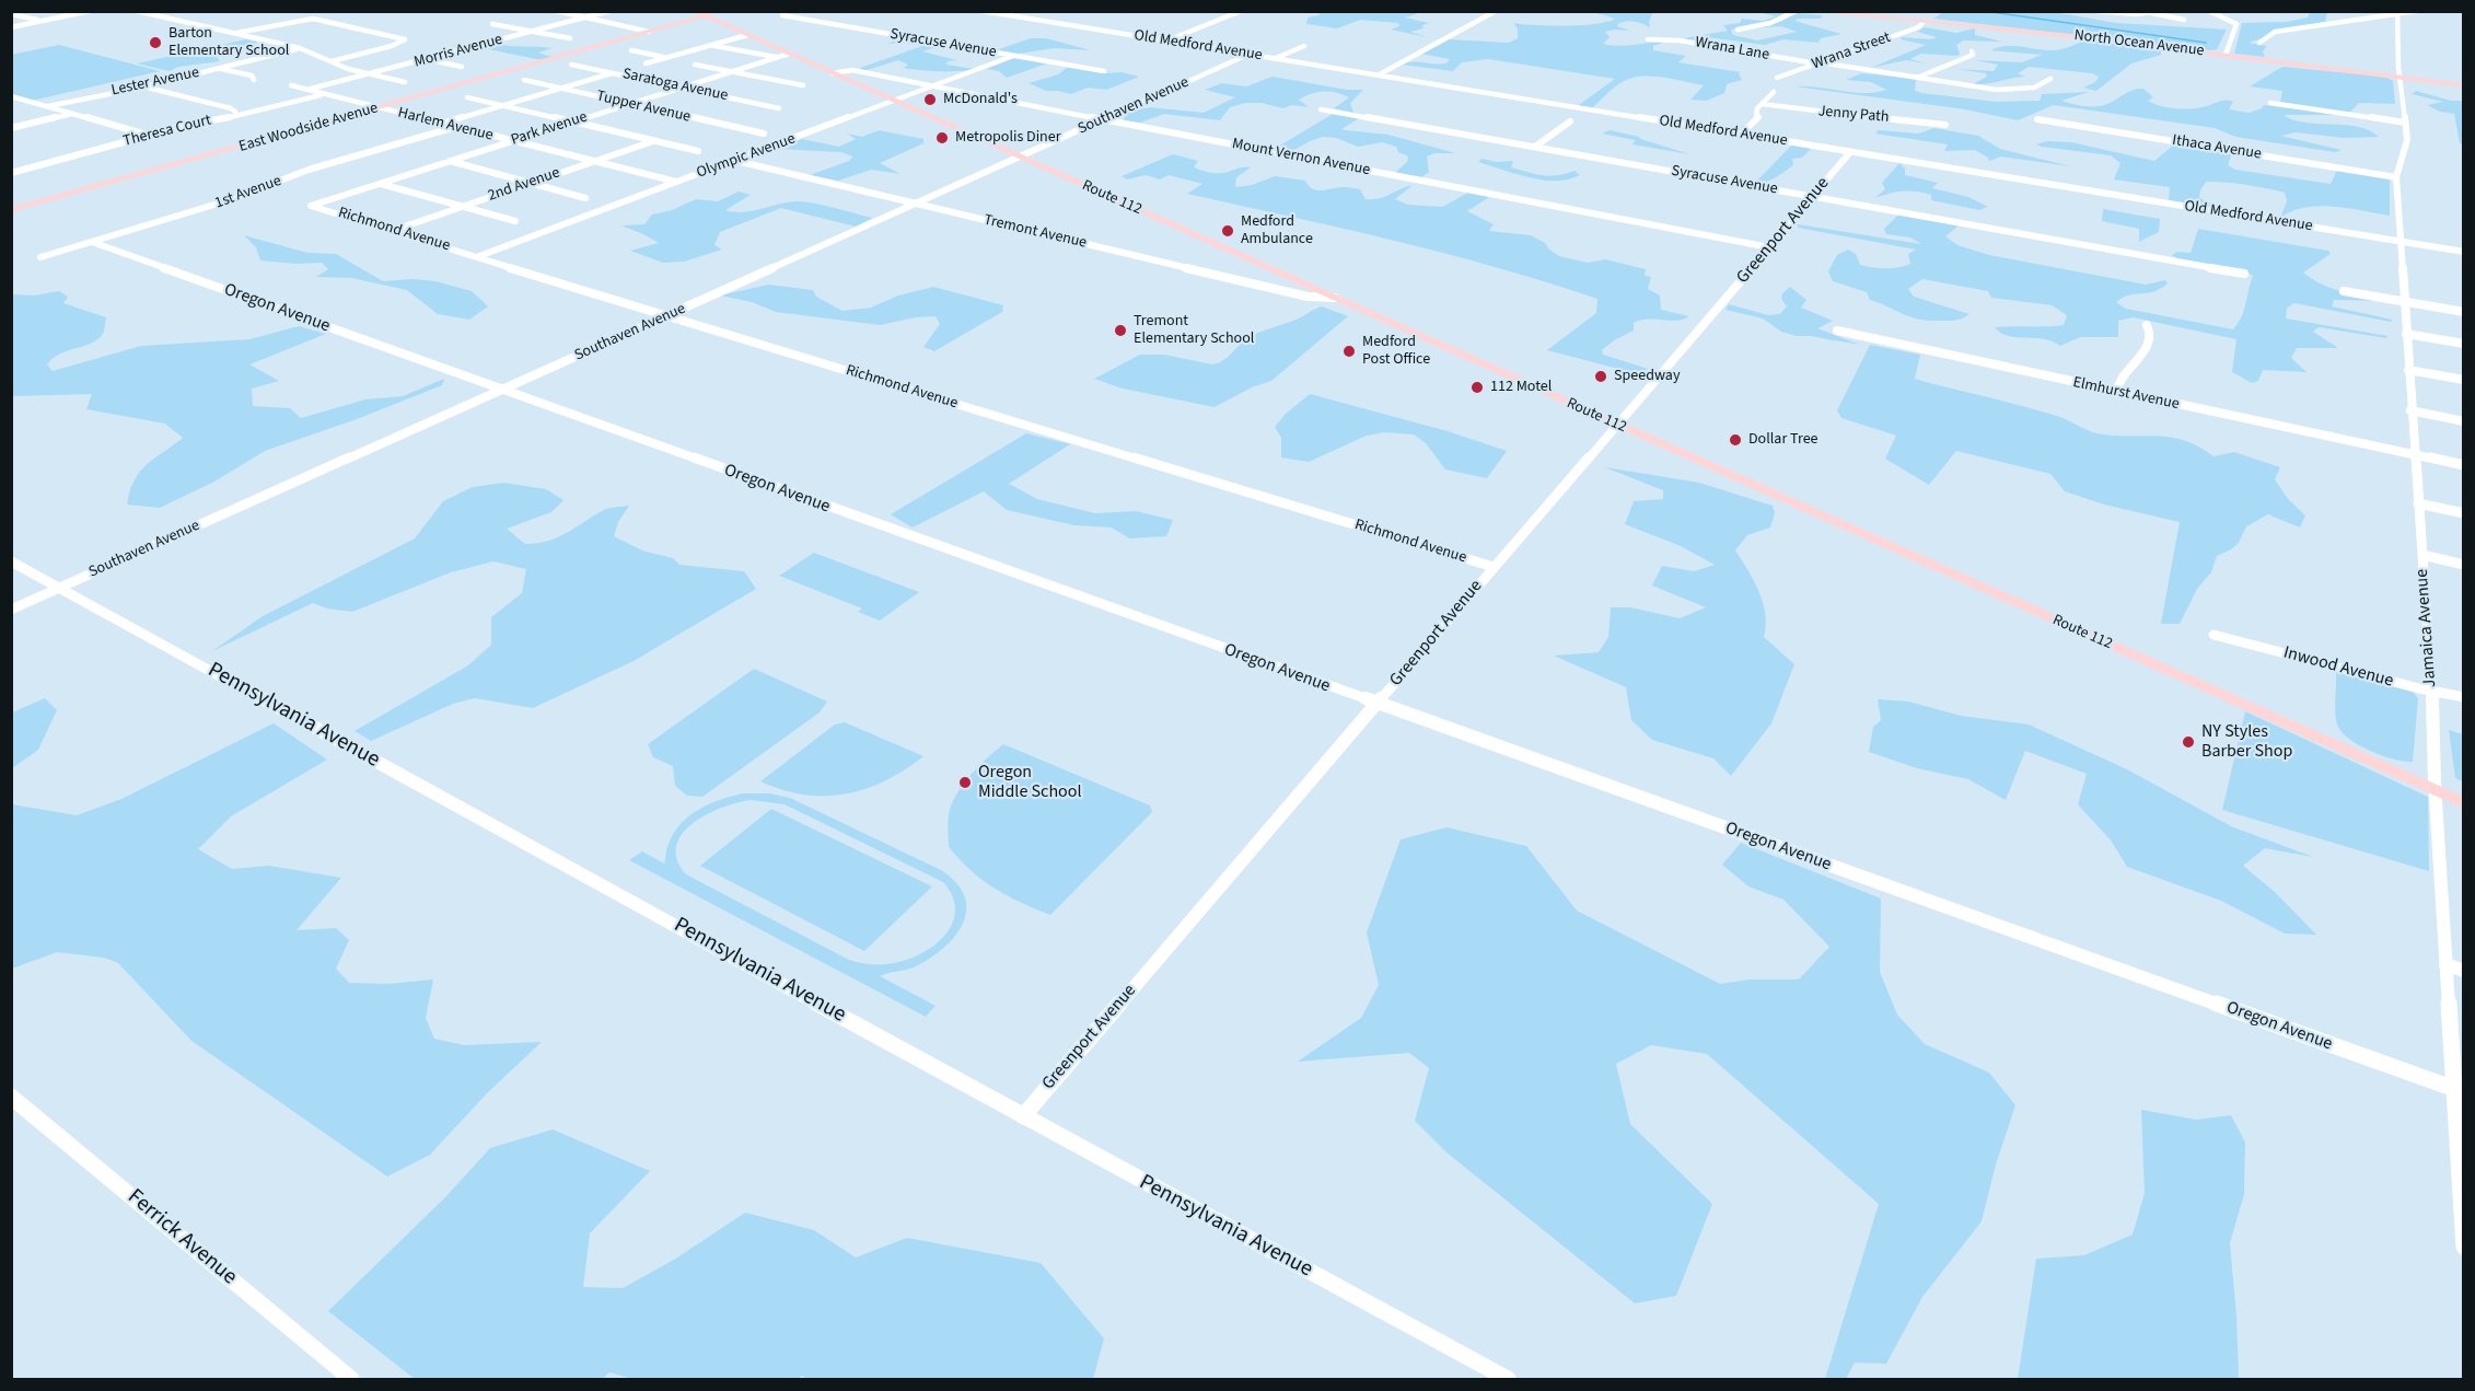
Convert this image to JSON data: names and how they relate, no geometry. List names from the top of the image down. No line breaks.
{"streets":{"main road":["North Ocean Avenue","East Woodside Avenue","Route 112"],"street":["Syracuse Avenue","Old Medford Avenue","Wrana Lane","Morris Avenue","Wrana Street","Lester Avenue","Saratoga Avenue","Southaven Avenue","Tupper Avenue","Jenny Path","Harlem Avenue","Park Avenue","Theresa Court","Ithaca Avenue","Olympic Avenue","Mount Vernon Avenue","2nd Avenue","1st Avenue","Richmond Avenue","Greenport Avenue","Tremont Avenue","Oregon Avenue","Elmhurst Avenue","Jamaica Avenue","Inwood Avenue","Pennsylvania Avenue","Ferrick Avenue"]},"crossings":[["Syracuse Avenue","Olympic Avenue"],["Syracuse Avenue","Greenport Avenue"],["North Ocean Avenue","Wrana Street"],["North Ocean Avenue","Jamaica Avenue"],["Old Medford Avenue","Southaven Avenue"],["Old Medford Avenue","Greenport Avenue"],["Old Medford Avenue","Jamaica Avenue"],["Wrana Lane","Wrana Street"],["Morris Avenue","Harlem Avenue"],["Saratoga Avenue","Park Avenue"],["Southaven Avenue","Mount Vernon Avenue"],["Southaven Avenue","Route 112"],["Southaven Avenue","Richmond Avenue"],["Southaven Avenue","Tremont Avenue"],["Southaven Avenue","Oregon Avenue"],["Southaven Avenue","Pennsylvania Avenue"],["Tupper Avenue","Park Avenue"],["Harlem Avenue","East Woodside Avenue"],["Harlem Avenue","Park Avenue"],["Harlem Avenue","Theresa Court"],["Harlem Avenue","Olympic Avenue"],["Harlem Avenue","2nd Avenue"],["Harlem Avenue","1st Avenue"],["East Woodside Avenue","Route 112"],["Park Avenue","Route 112"],["Park Avenue","Richmond Avenue"],["Ithaca Avenue","Jamaica Avenue"],["Olympic Avenue","Mount Vernon Avenue"],["Olympic Avenue","Route 112"],["Olympic Avenue","Richmond Avenue"],["Olympic Avenue","Tremont Avenue"],["Mount Vernon Avenue","Route 112"],["Mount Vernon Avenue","Greenport Avenue"],["2nd Avenue","Richmond Avenue"],["1st Avenue","Oregon Avenue"],["Route 112","Greenport Avenue"],["Route 112","Tremont Avenue"],["Route 112","Jamaica Avenue"],["Richmond Avenue","Greenport Avenue"],["Greenport Avenue","Oregon Avenue"],["Greenport Avenue","Pennsylvania Avenue"],["Oregon Avenue","Jamaica Avenue"],["Elmhurst Avenue","Jamaica Avenue"],["Jamaica Avenue","Inwood Avenue"]],"places":["Barton Elementary School","McDonald's","Metropolis Diner","Medford Ambulance","Tremont Elementary School","Medford Post Office","Speedway","112 Motel","Dollar Tree","NY Styles Barber Shop","Oregon Middle School"]}
